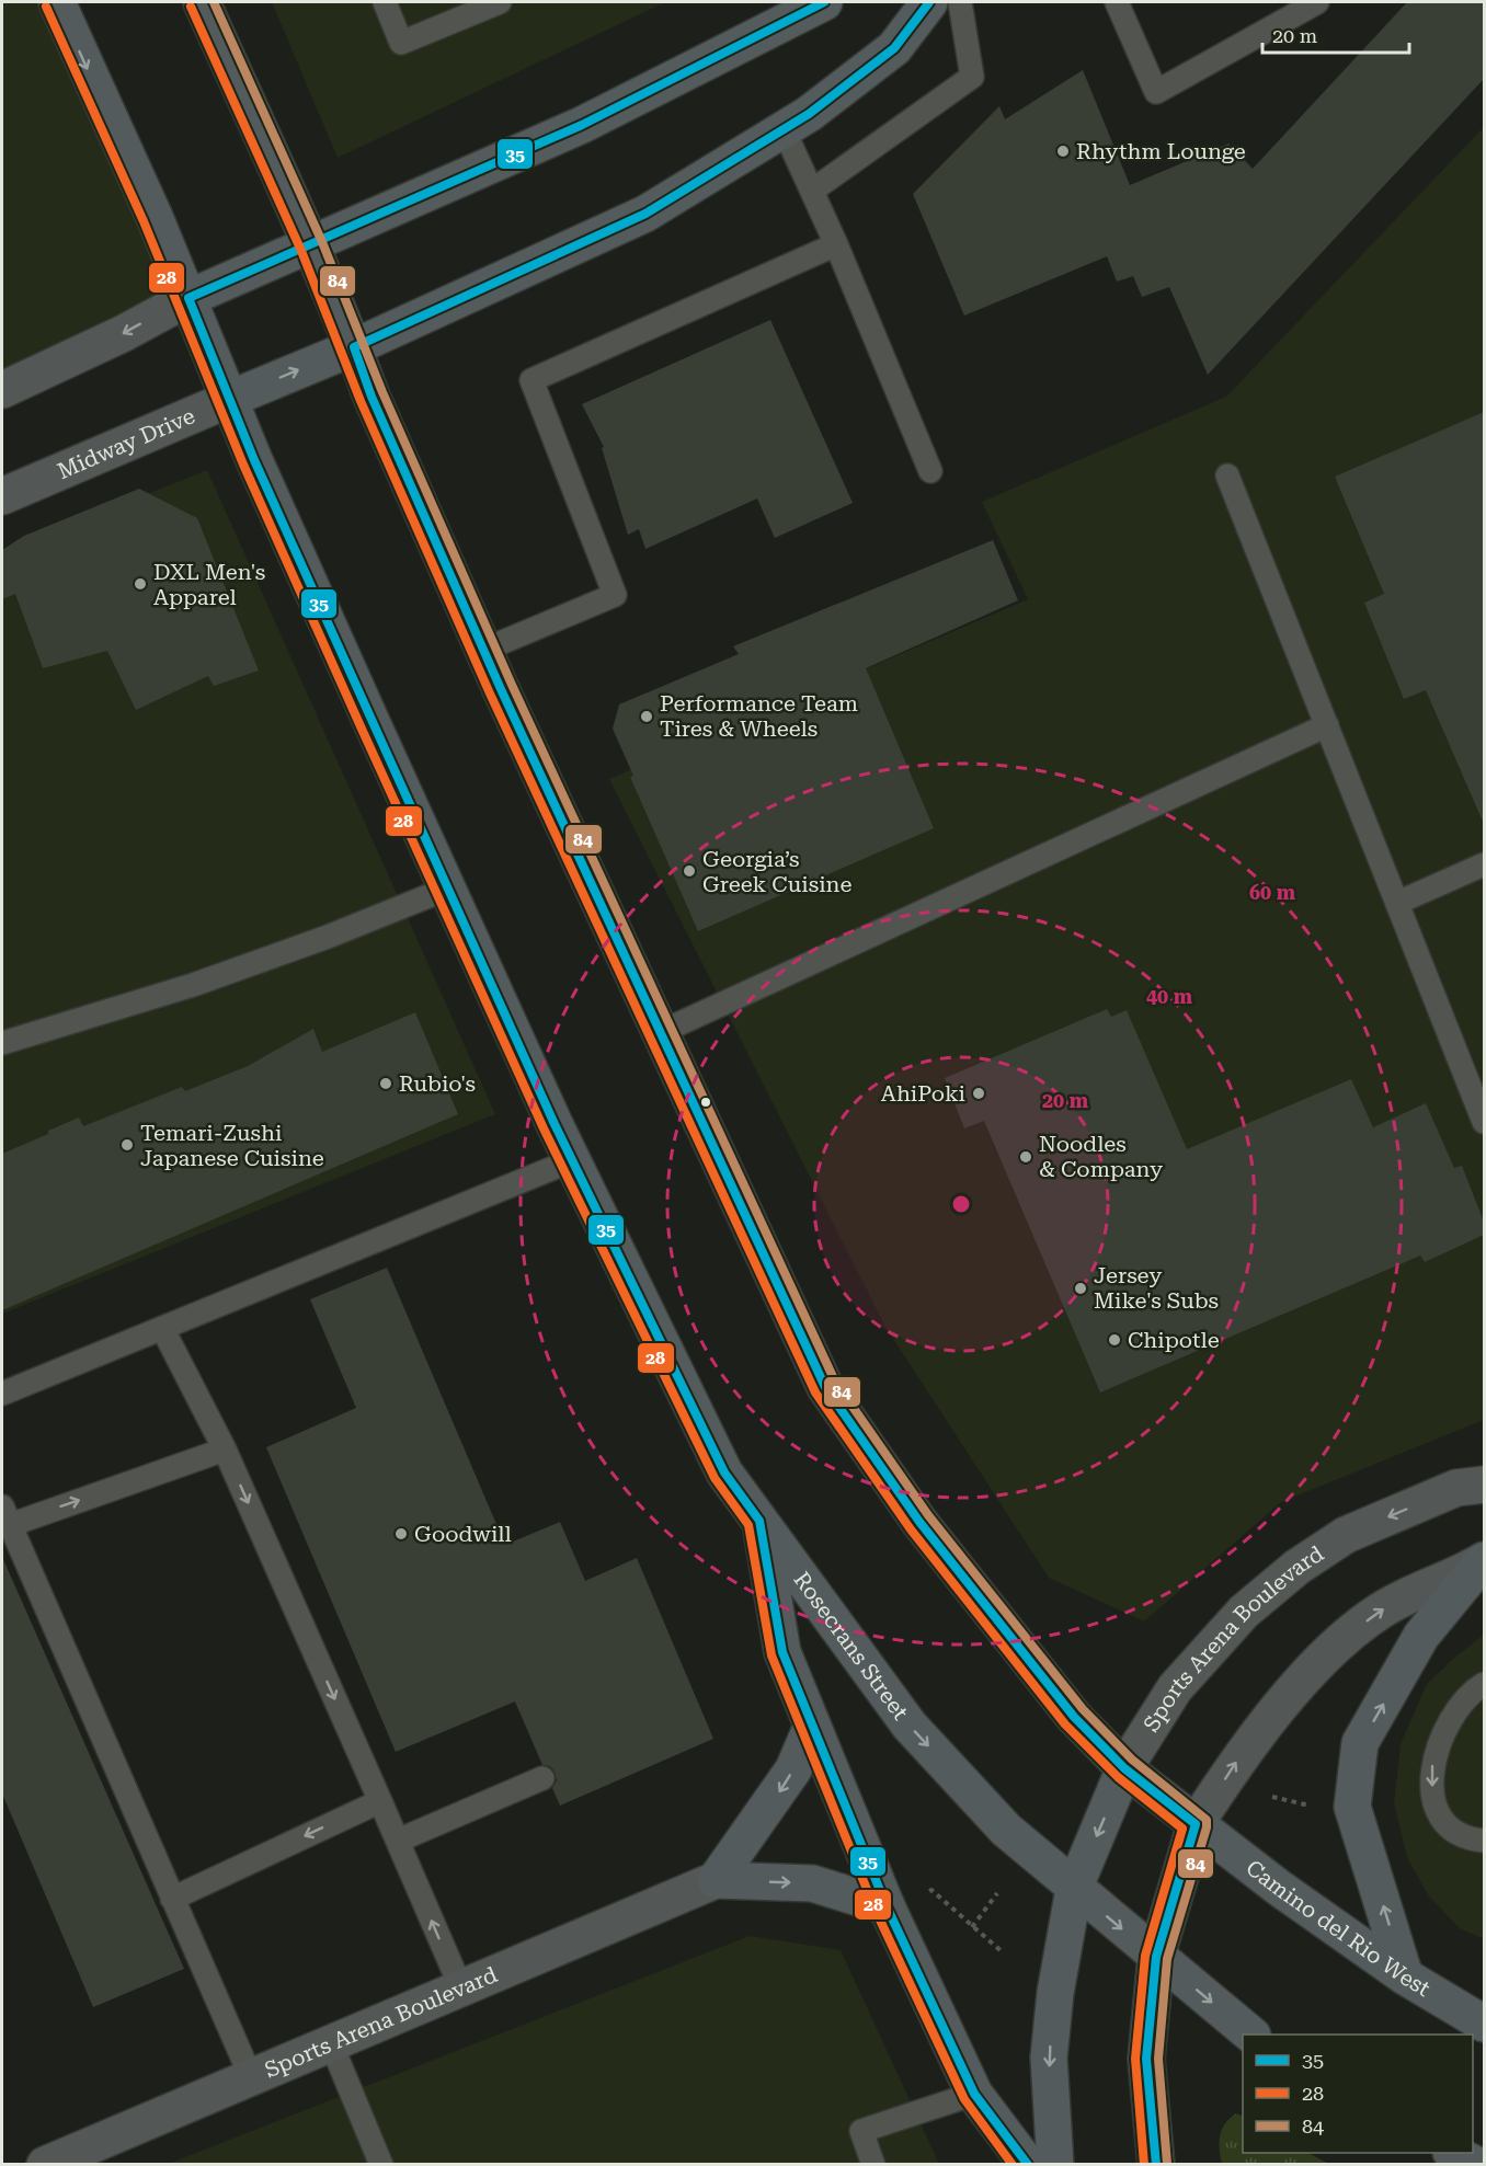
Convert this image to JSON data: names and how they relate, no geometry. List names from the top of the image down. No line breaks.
{"streets":{"main road":["Midway Drive","Sports Arena Boulevard","Rosecrans Street","Camino del Rio West"]},"crossings":[["Midway Drive","Rosecrans Street"],["Sports Arena Boulevard","Rosecrans Street"]],"places":["Rhythm Lounge","DXL Men's Apparel","Performance Team Tires & Wheels","Georgia’s Greek Cuisine","Rubio's","AhiPoki","Temari-Zushi Japanese Cuisine","Noodles & Company","Jersey Mike's Subs","Chipotle","Goodwill"],"lines":["transit line 35","transit line 84","transit line 28"],"legend":["35","28","84"],"scale_bar":"20 m","rings":["60 m","40 m","20 m"]}
